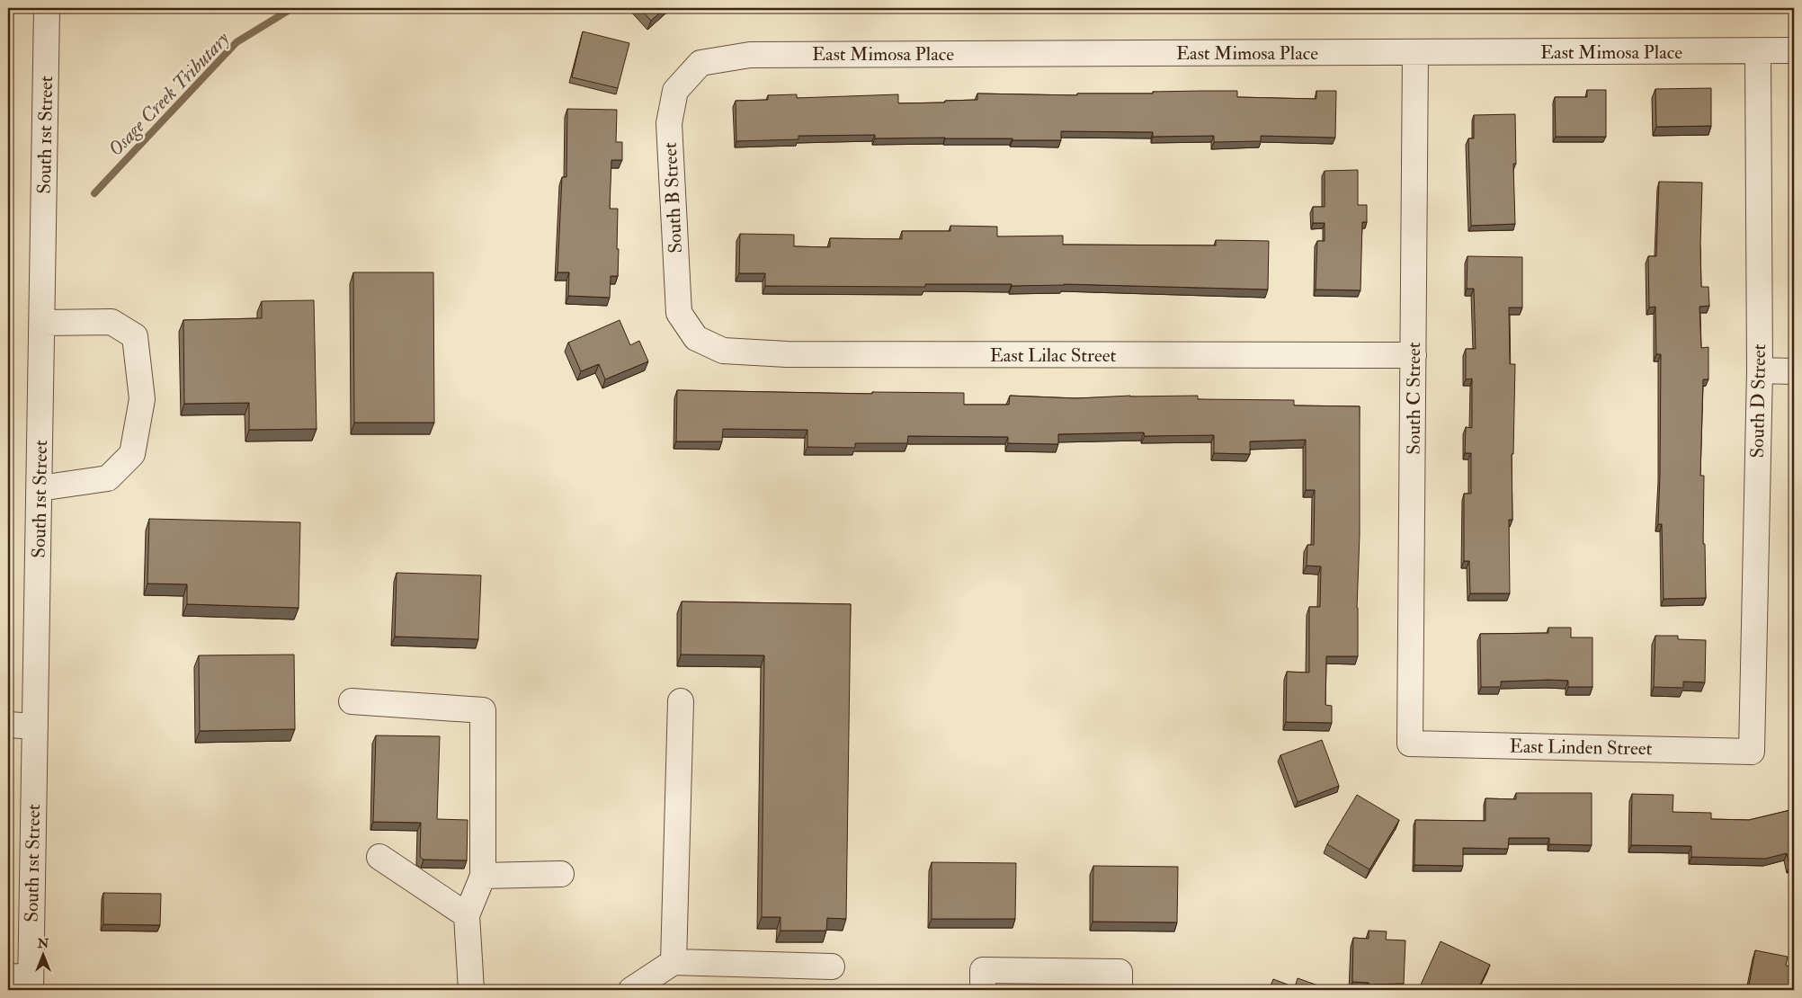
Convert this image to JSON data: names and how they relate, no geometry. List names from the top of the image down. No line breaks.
{"streets":{"street":["East Mimosa Place","South 1st Street","South B Street","East Lilac Street","South C Street","South D Street","East Linden Street"]},"crossings":[["East Mimosa Place","South B Street"],["East Mimosa Place","South C Street"],["East Mimosa Place","South D Street"],["South B Street","East Lilac Street"],["East Lilac Street","South C Street"],["South C Street","East Linden Street"],["South D Street","East Linden Street"]],"water":["Osage Creek Tributary"],"north":"top"}
